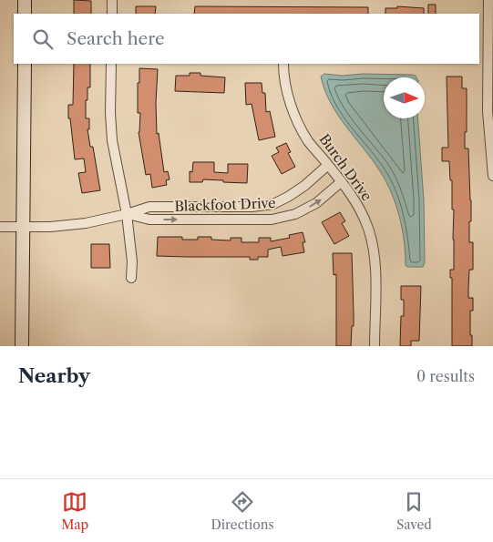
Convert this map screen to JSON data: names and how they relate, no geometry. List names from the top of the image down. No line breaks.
{"streets":{"street":["Burch Drive","Blackfoot Drive"]},"crossings":[["Burch Drive","Blackfoot Drive"]],"north":"right","page":{"search":"Search here","heading":["Nearby","0 results"],"nav":["Map","Directions","Saved"]}}
